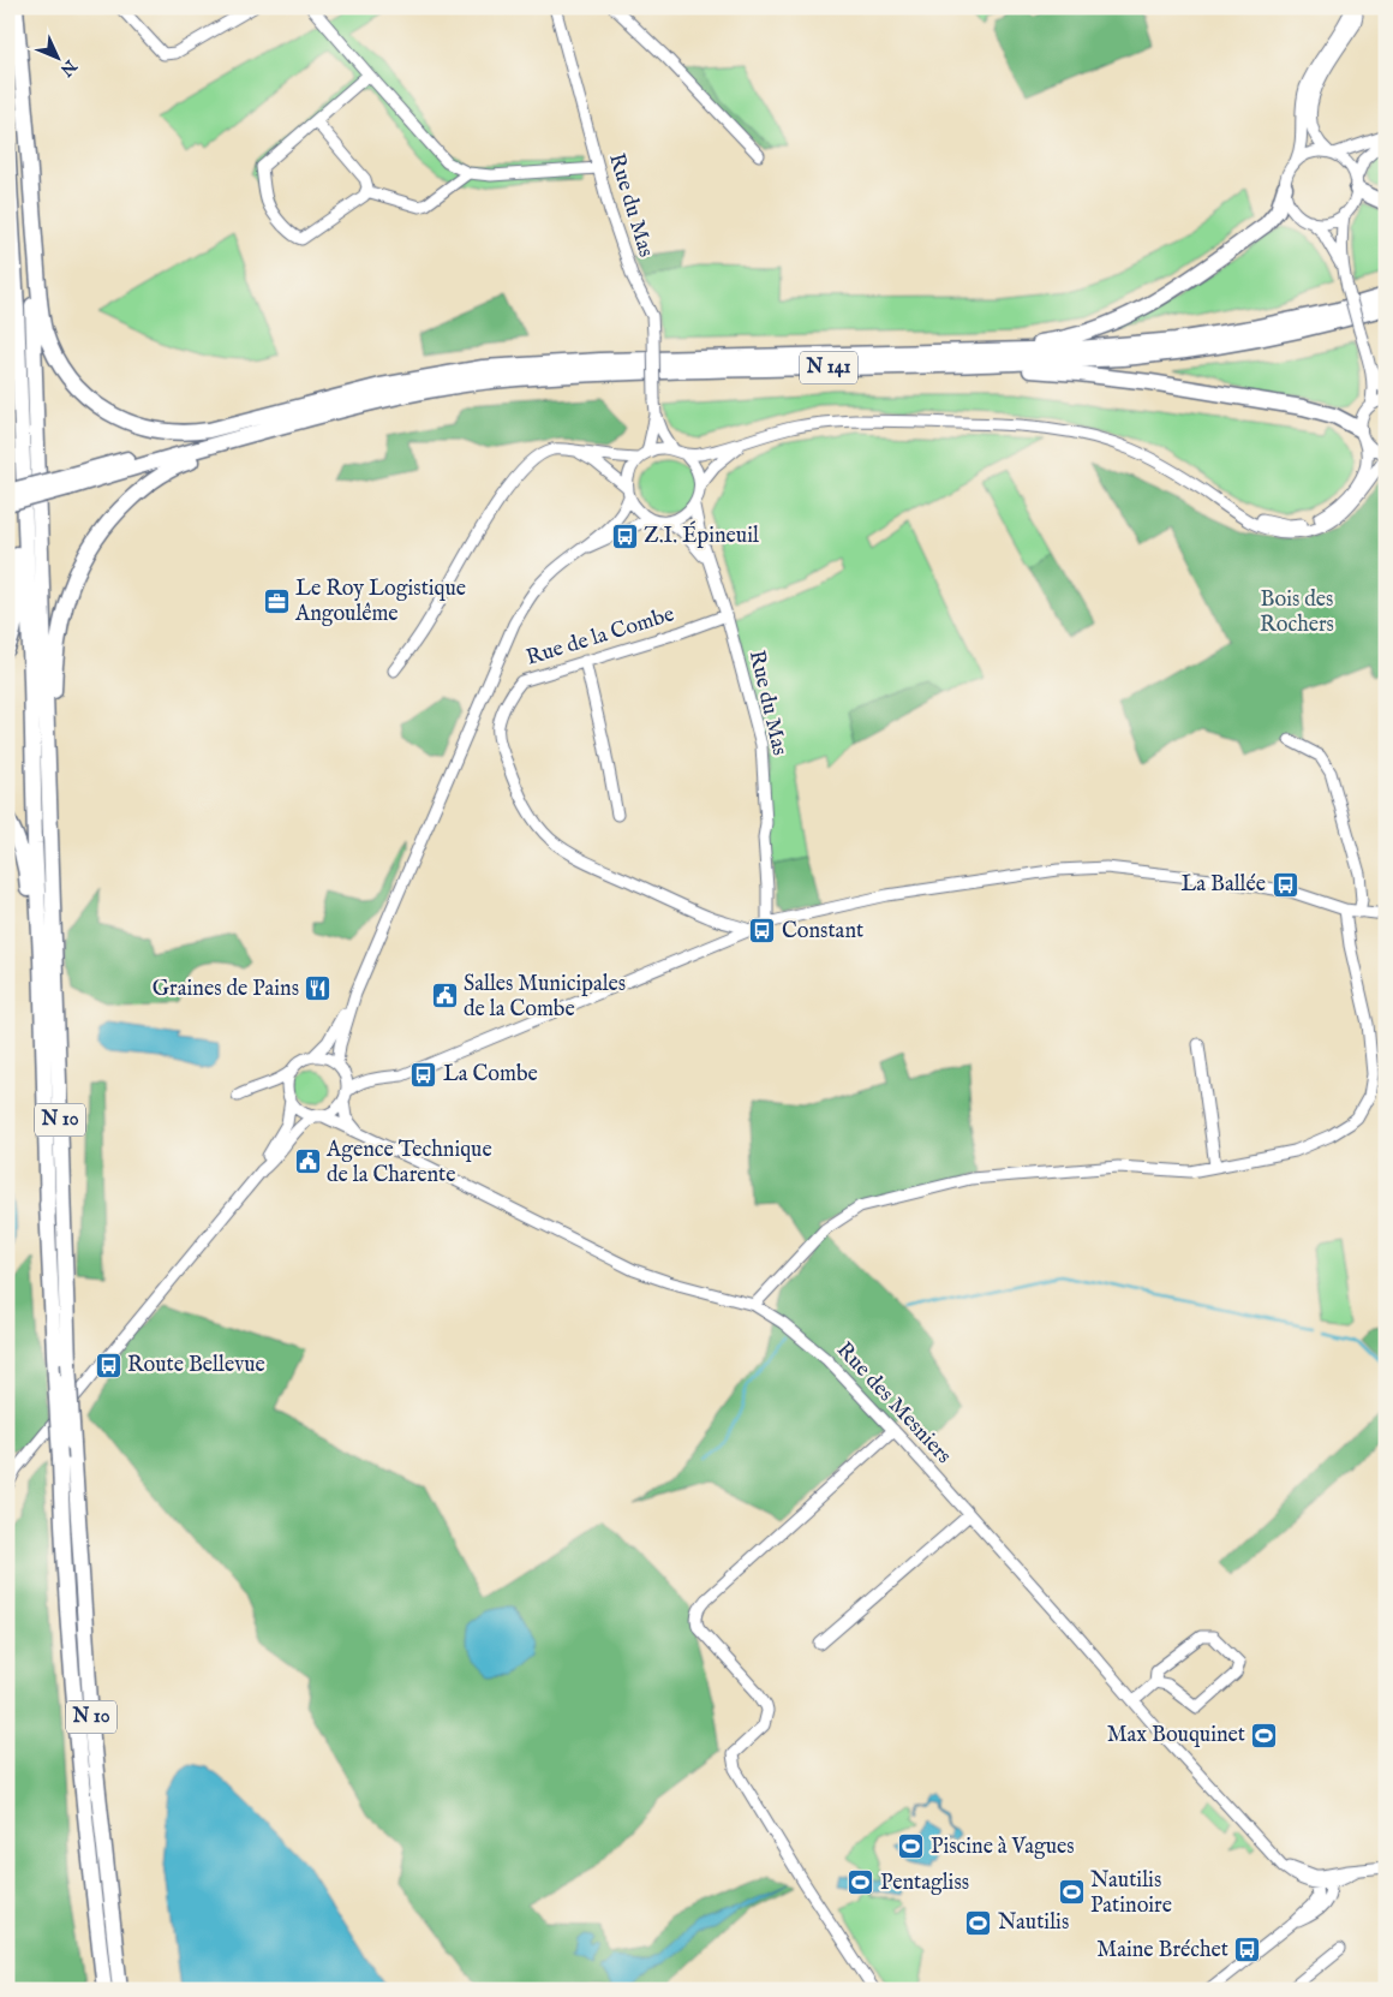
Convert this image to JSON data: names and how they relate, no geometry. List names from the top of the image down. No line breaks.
{"streets":{"highway":["N 141","N 10"],"street":["Rue du Mas","Rue de la Combe","Rue des Mesniers"]},"crossings":[["Rue du Mas","Rue de la Combe"]],"parks":["Bois des Rochers"],"places":{"bus stop":["Z.I. Épineuil","La Ballée","Constant","La Combe","Route Bellevue","Maine Bréchet"],"office":["Le Roy Logistique Angoulême"],"restaurant":["Graines de Pains"],"public building":["Salles Municipales de la Combe","Agence Technique de la Charente"],"sports":["Max Bouquinet","Piscine à Vagues","Pentagliss","Nautilis Patinoire","Nautilis"]},"north":"bottom right"}
